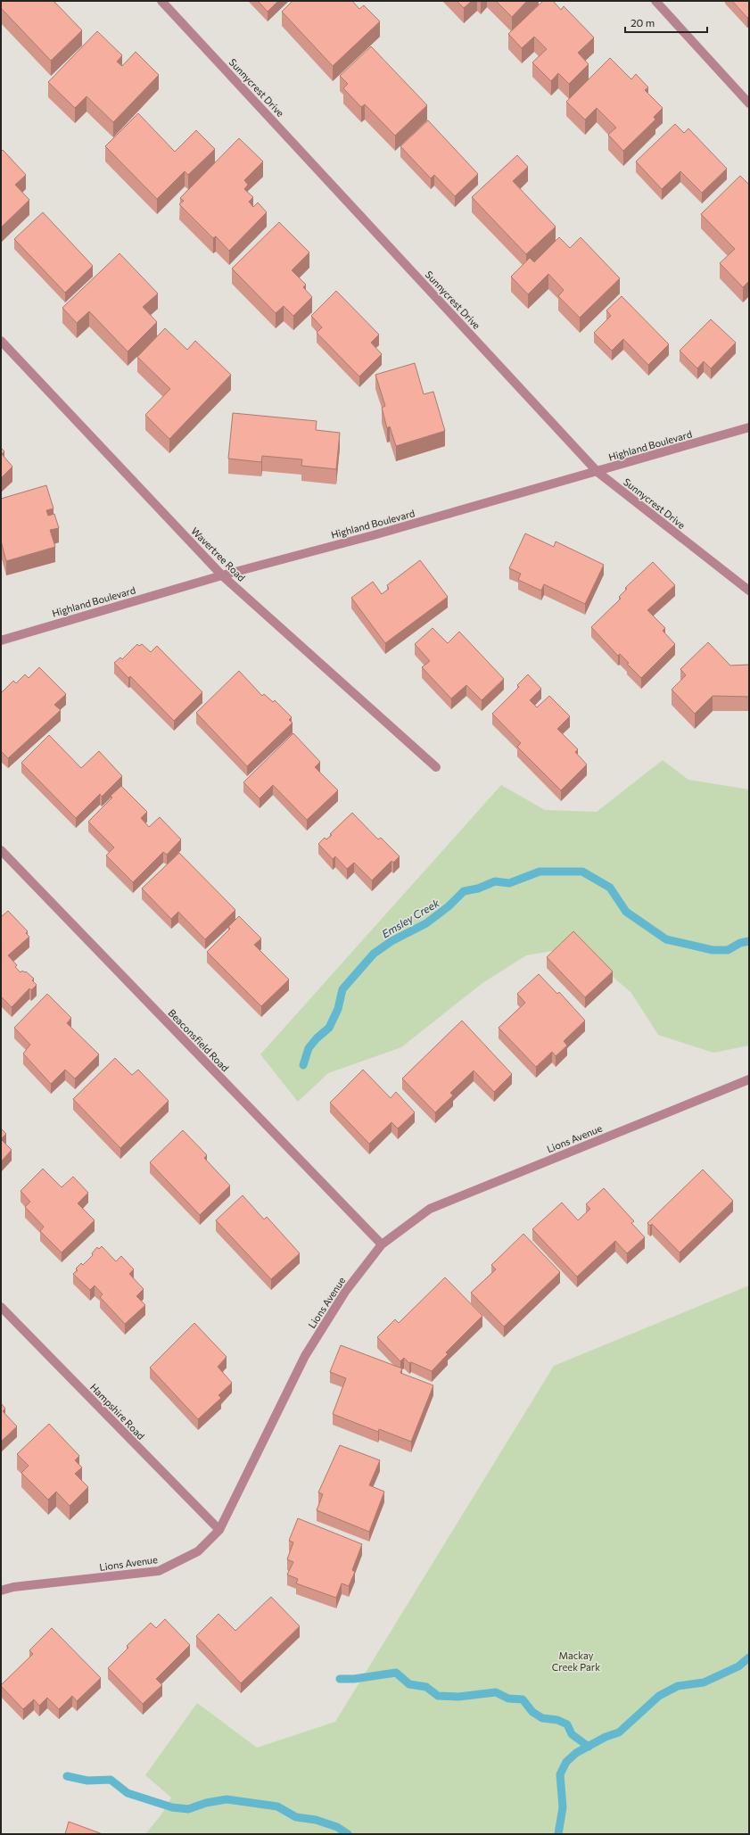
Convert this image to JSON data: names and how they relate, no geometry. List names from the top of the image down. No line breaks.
{"streets":{"street":["Sunnycrest Drive","Highland Boulevard","Wavertree Road","Beaconsfield Road","Lions Avenue","Hampshire Road"]},"crossings":[["Sunnycrest Drive","Highland Boulevard"],["Highland Boulevard","Wavertree Road"],["Beaconsfield Road","Lions Avenue"],["Lions Avenue","Hampshire Road"]],"water":["Emsley Creek"],"parks":["Mackay Creek Park"],"scale_bar":"20 m"}
